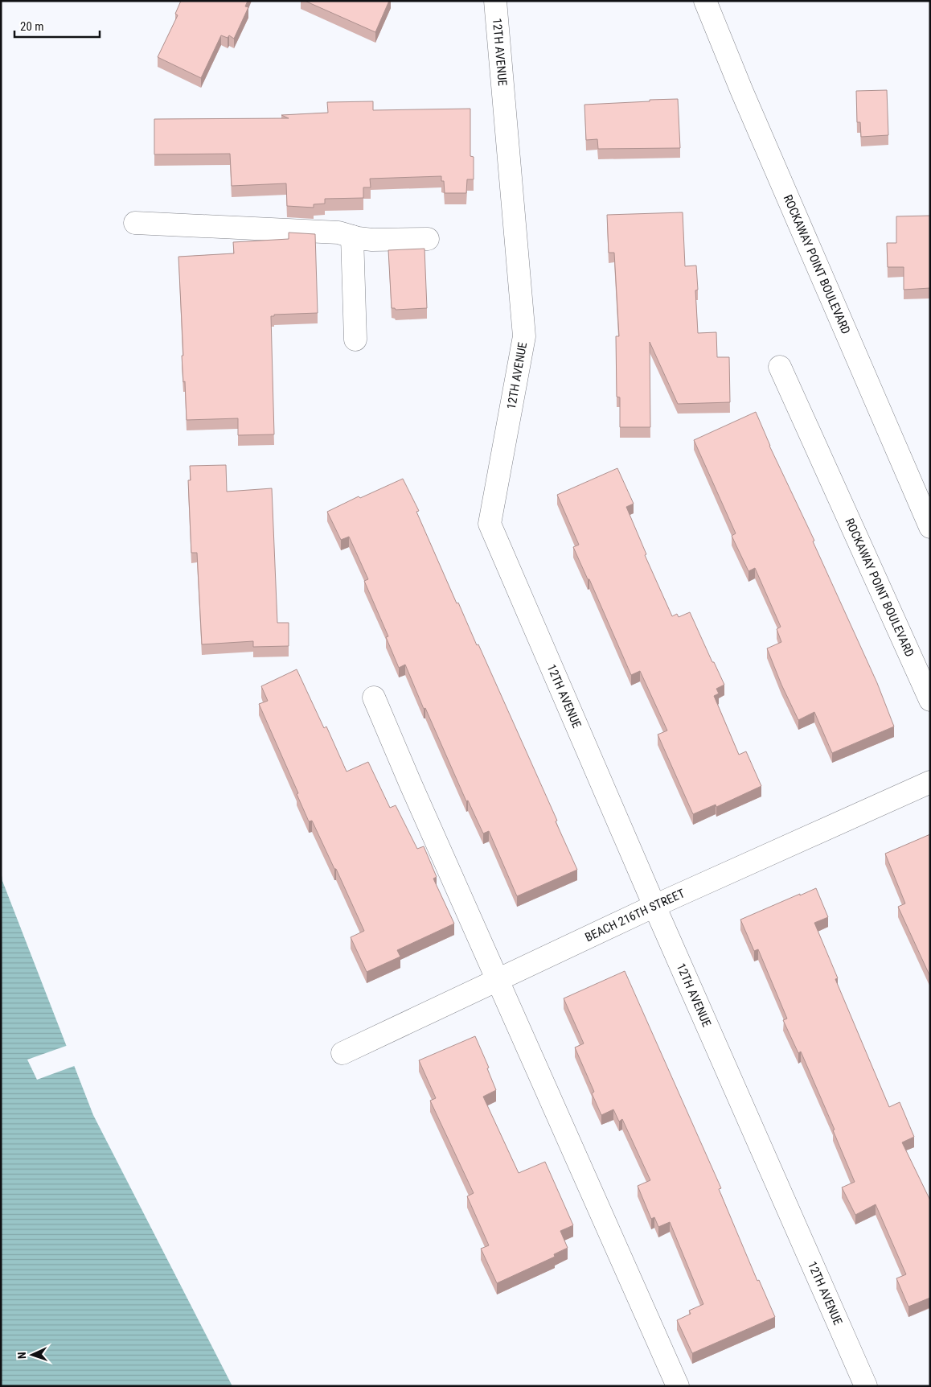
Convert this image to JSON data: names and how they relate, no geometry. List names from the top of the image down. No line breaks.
{"streets":{"street":["12TH AVENUE","ROCKAWAY POINT BOULEVARD","BEACH 216TH STREET"]},"crossings":[["12TH AVENUE","BEACH 216TH STREET"]],"scale_bar":"20 m","north":"left"}
